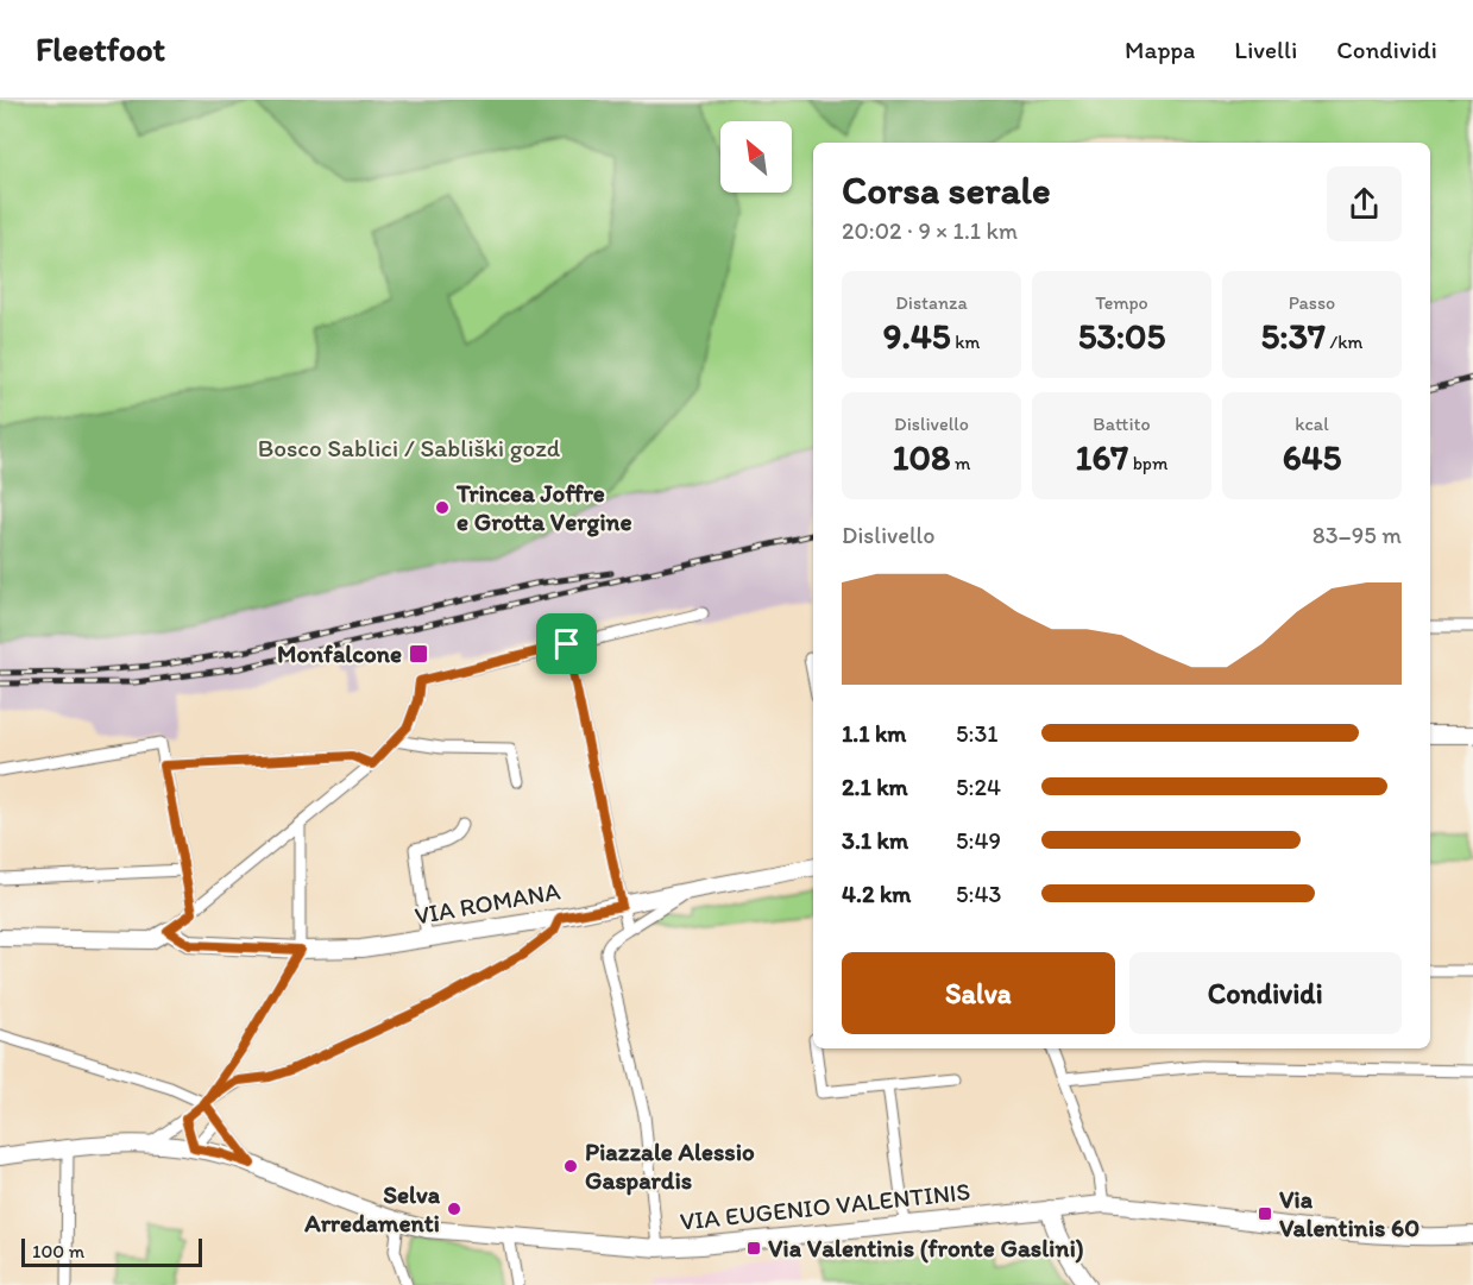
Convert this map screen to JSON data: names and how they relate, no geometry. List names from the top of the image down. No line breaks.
{"streets":{"main road":["VIA ROMANA","VIA EUGENIO VALENTINIS"]},"parks":["Bosco Sablici / Sabliški gozd"],"places":{"other":["Trincea Joffre e Grotta Vergine","Piazzale Alessio Gaspardis","Selva Arredamenti"],"transit":["Monfalcone","Via Valentinis 60","Via Valentinis (fronte Gaslini)"]},"scale_bar":"100 m","north":"top left","page":{"header":"Fleetfoot","nav":["Mappa","Livelli","Condividi"],"heading":["Corsa serale","20:02 · 9 × 1.1 km"],"stats":[["Distanza","9.45 km"],["Tempo","53:05"],["Passo","5:37 /km"],["Dislivello","108 m"],["Battito","167 bpm"],["kcal","645"]],"chart":["Dislivello","83–95 m"],"list":[{"name":"1.1 km","note":"5:31"},{"name":"2.1 km","note":"5:24"},{"name":"3.1 km","note":"5:49"},{"name":"4.2 km","note":"5:43"}],"buttons":["Salva","Condividi"],"scale":"100 m"}}
